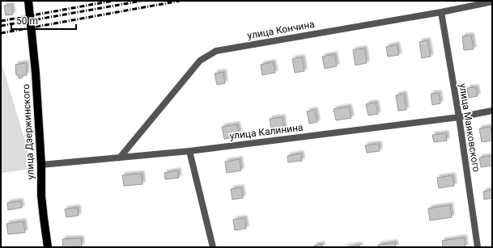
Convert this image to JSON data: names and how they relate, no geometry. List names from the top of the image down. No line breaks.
{"streets":{"main road":["улица Дзержинского"],"street":["улица Кончина","улица Маяковского","улица Калинина"]},"crossings":[["улица Кончина","улица Маяковского"],["улица Кончина","улица Калинина"],["улица Маяковского","улица Калинина"],["улица Дзержинского","улица Калинина"]],"scale_bar":"50 m"}
